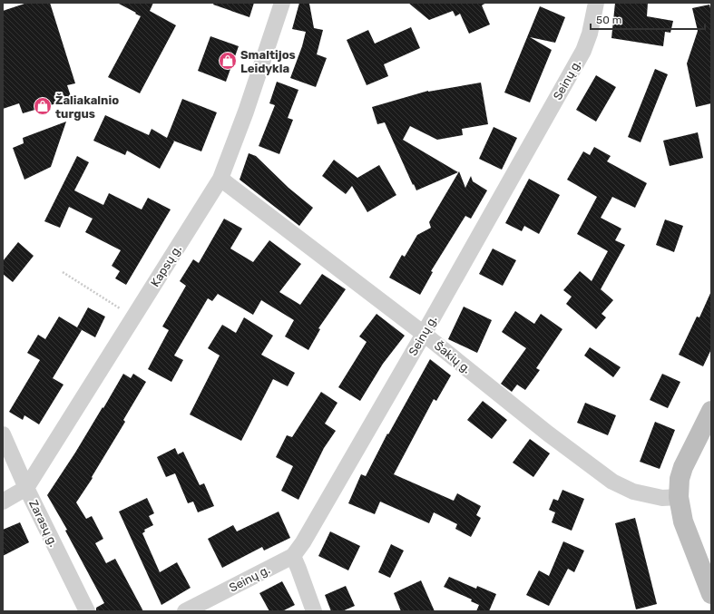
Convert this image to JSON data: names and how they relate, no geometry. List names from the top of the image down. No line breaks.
{"streets":{"street":["Seinų g.","Kapsų g.","Šakių g.","Zarasų g."]},"crossings":[["Seinų g.","Šakių g."],["Kapsų g.","Šakių g."],["Kapsų g.","Zarasų g."]],"places":{"shop":["Smaltijos Leidykla","Žaliakalnio turgus"]},"scale_bar":"50 m"}
